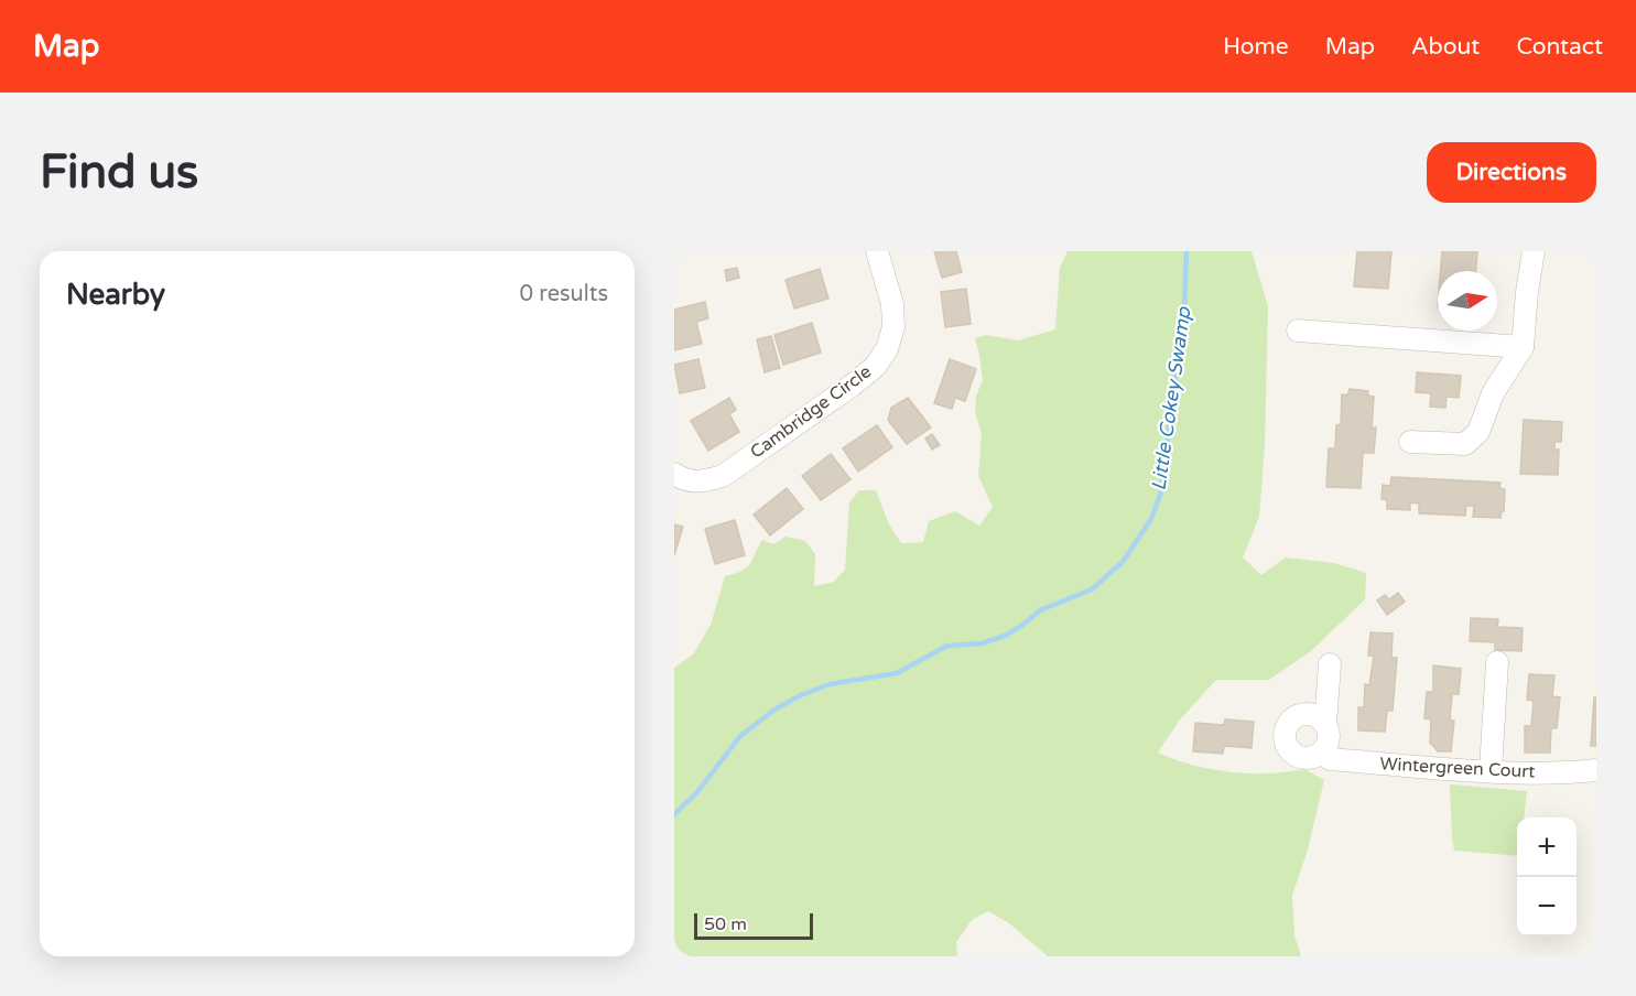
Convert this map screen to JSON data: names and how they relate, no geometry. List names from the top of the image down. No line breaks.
{"streets":{"street":["Cambridge Circle","Wintergreen Court"]},"water":["Little Cokey Swamp"],"scale_bar":"50 m","north":"right","page":{"header":"Map","nav":["Home","Map","About","Contact"],"buttons":"Directions","title":"Find us","heading":["Nearby","0 results"],"map_buttons":["+","−"],"scale":"50 m"}}
